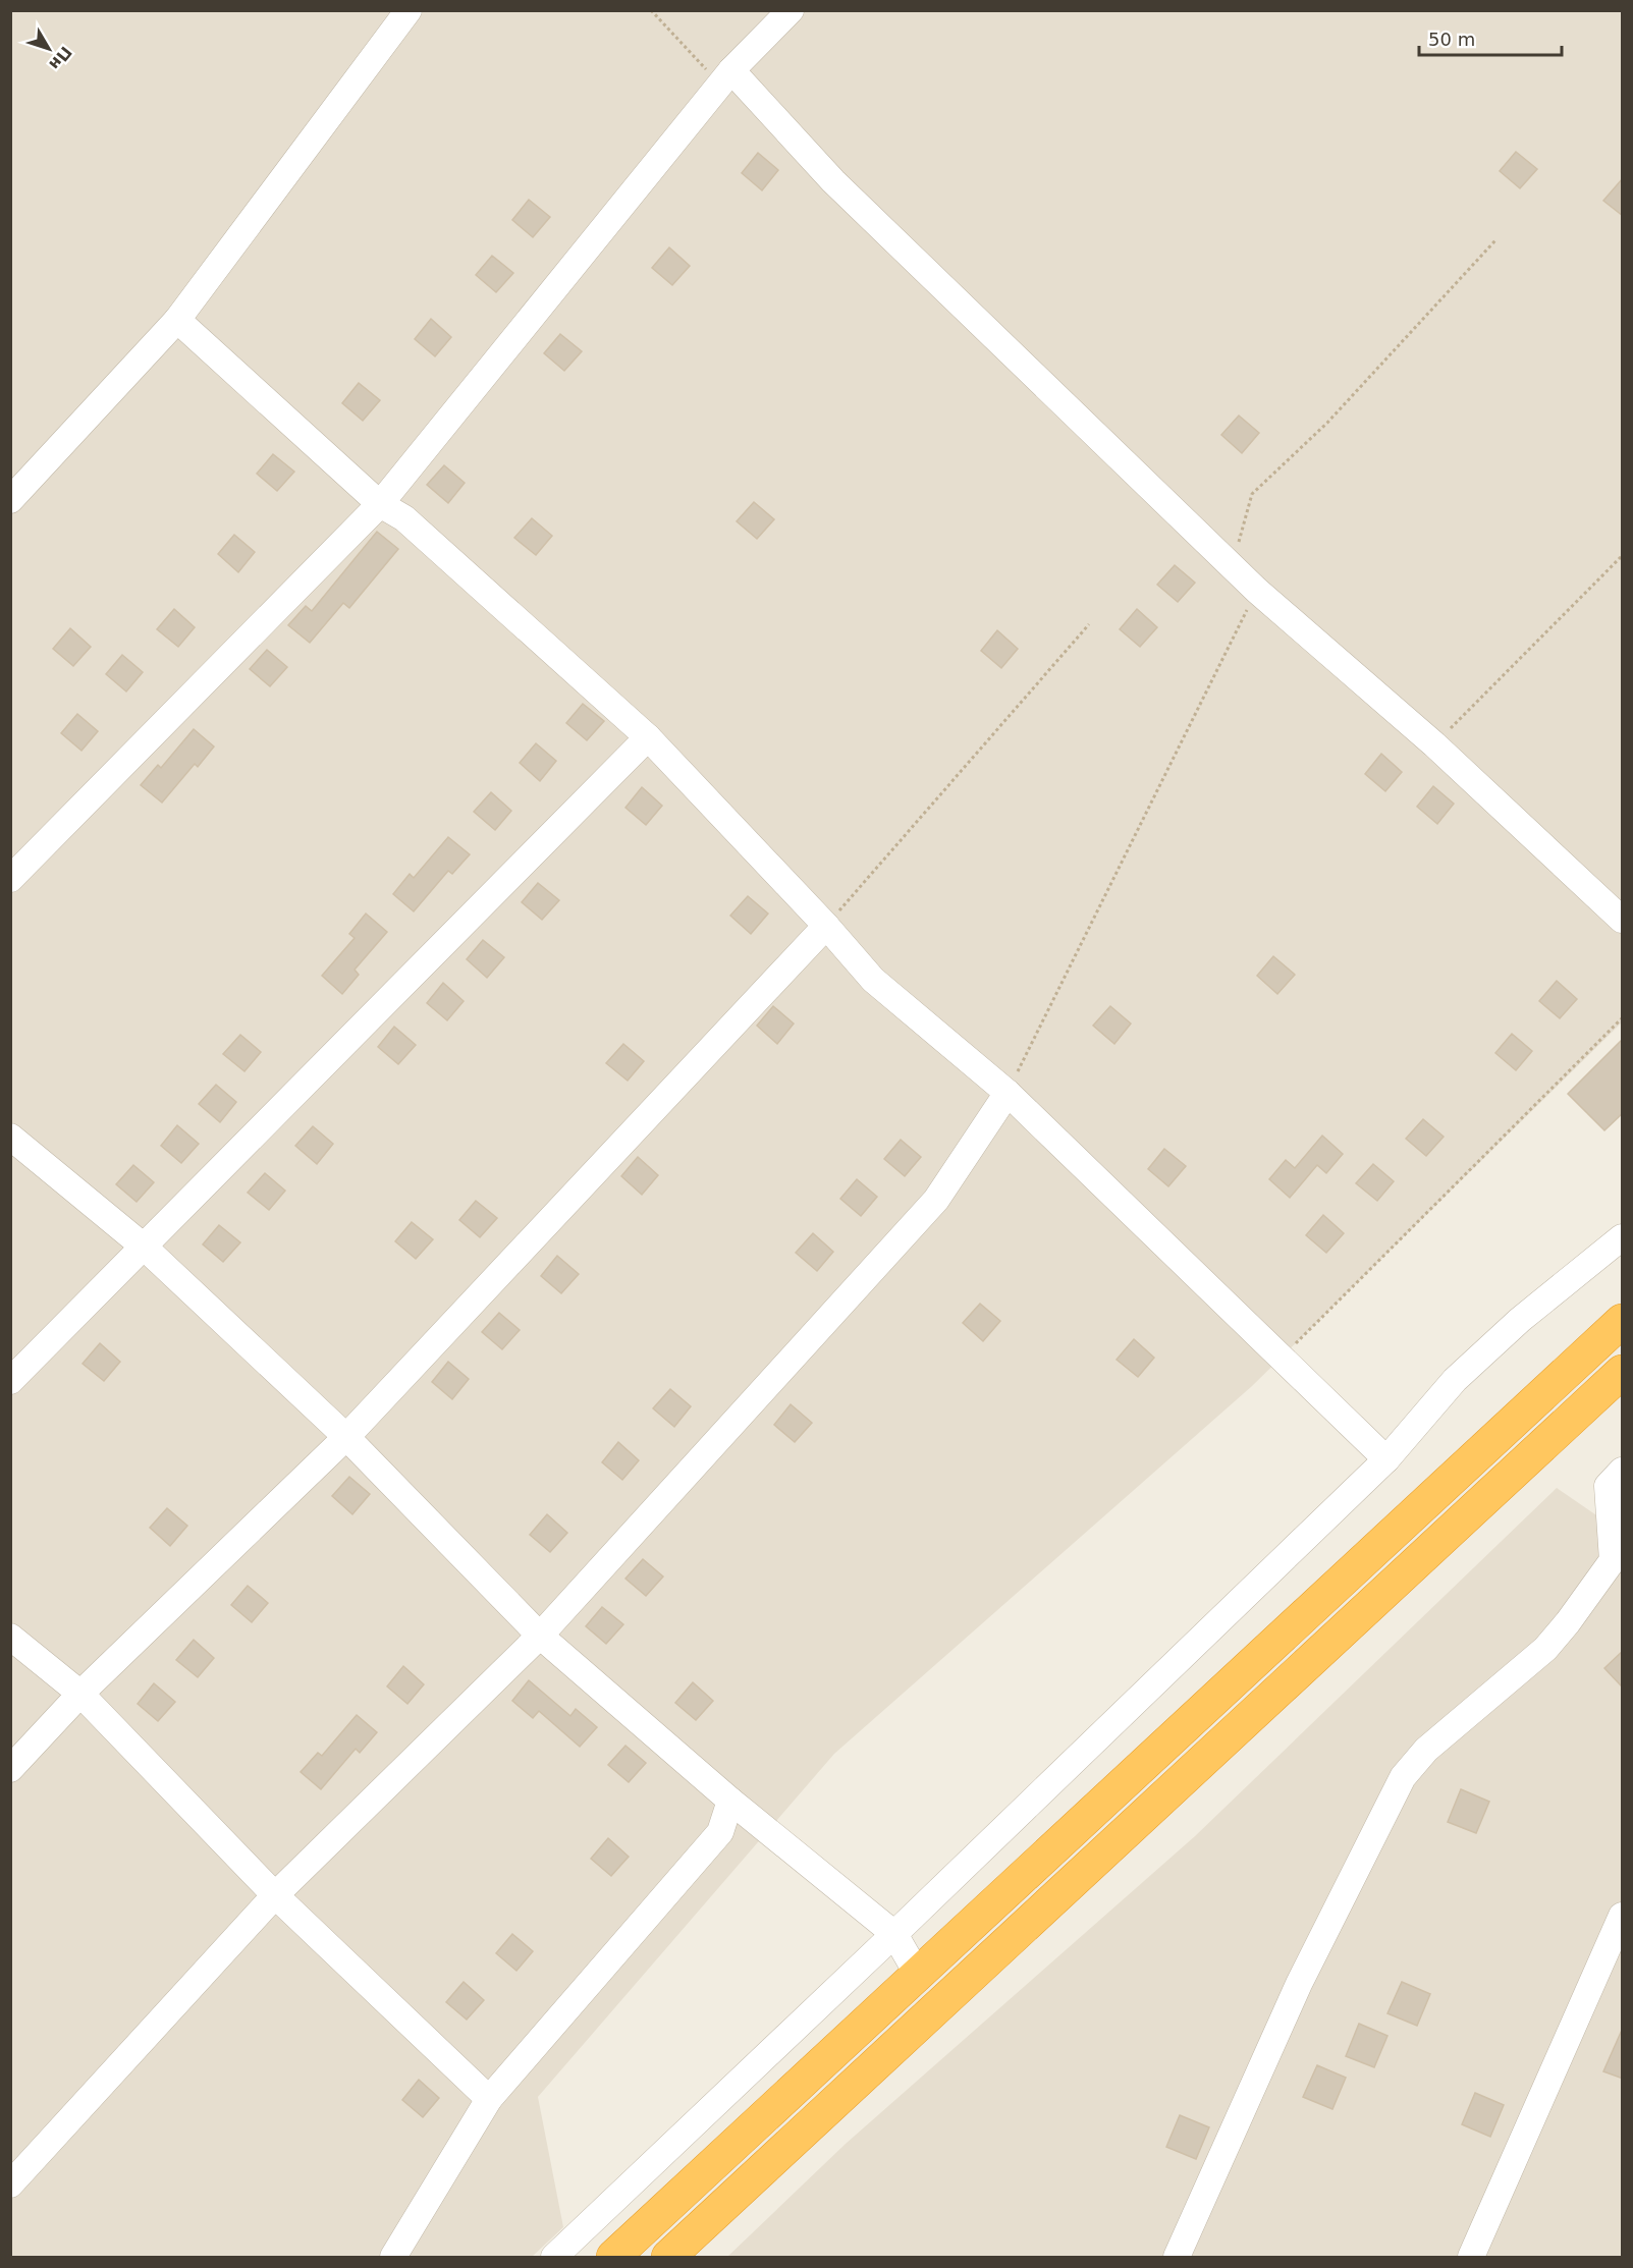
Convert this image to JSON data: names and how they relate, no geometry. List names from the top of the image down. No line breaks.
{"scale_bar":"50 m","north":"bottom right"}
